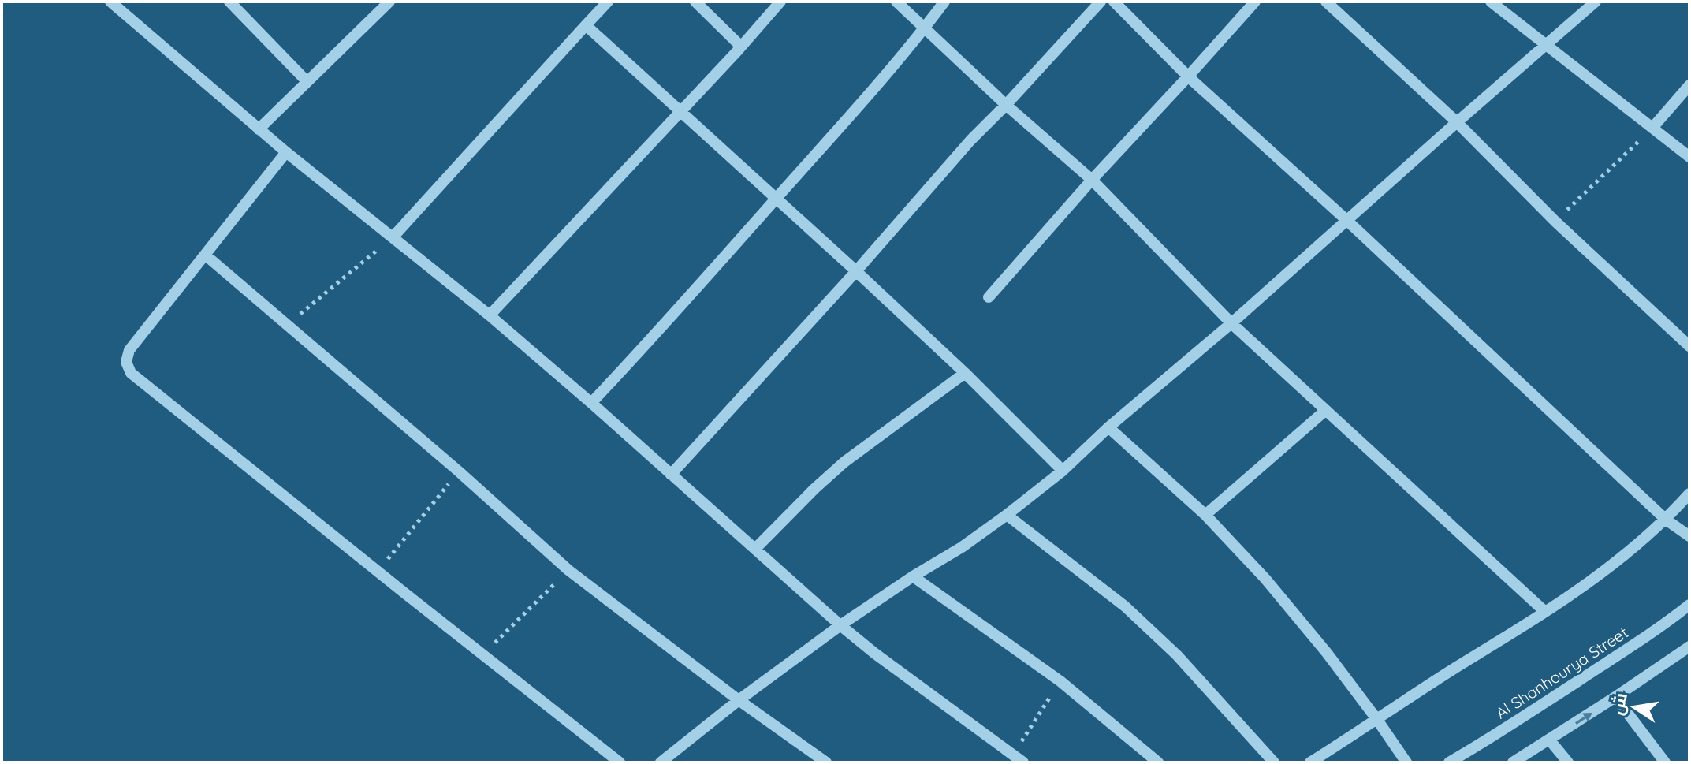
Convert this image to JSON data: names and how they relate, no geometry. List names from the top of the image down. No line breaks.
{"streets":{"street":["Al Shanhourya Street"]},"north":"left"}
